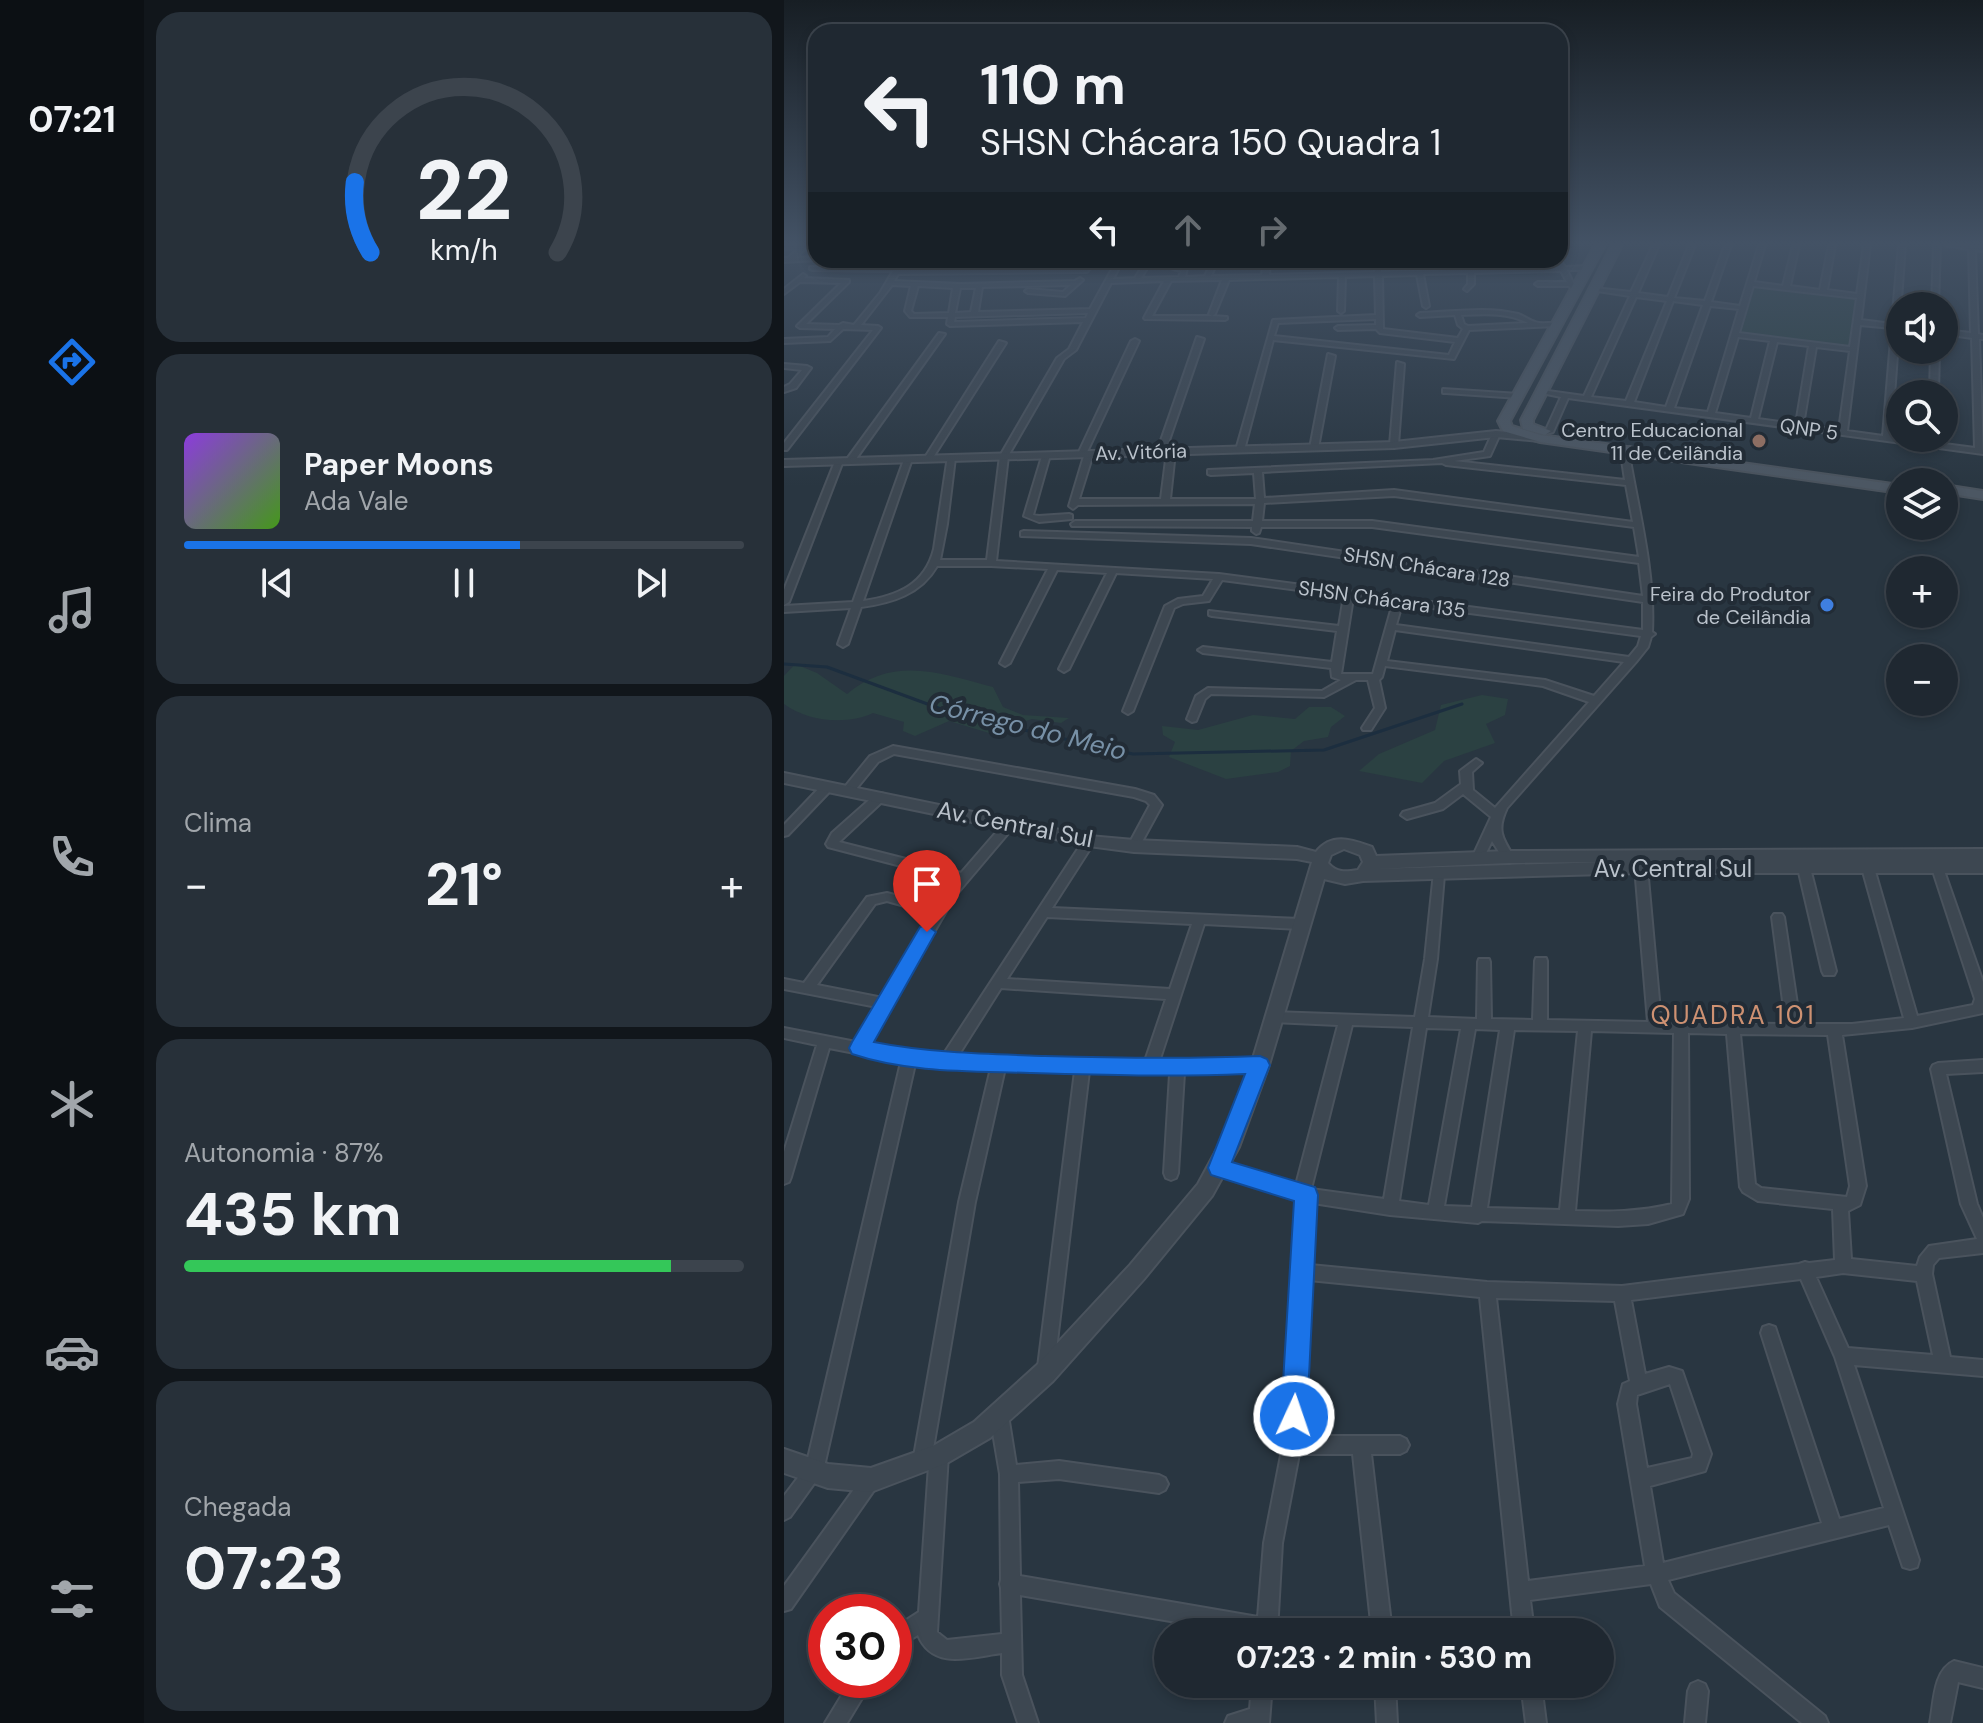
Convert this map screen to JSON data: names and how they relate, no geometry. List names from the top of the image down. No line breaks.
{"streets":{"street":["QNP 5","Av. Vitória","SHSN Chácara 128","SHSN Chácara 135","Av. Central Sul"]},"districts":["QUADRA 101"],"water":["Córrego do Meio"],"places":["Centro Educacional 11 de Ceilândia","Feira do Produtor de Ceilândia"],"page":{"tabs":"07:21","turn":["110 m","SHSN Chácara 150 Quadra 1"],"map_buttons":["+","−"],"song":["Paper Moons","Ada Vale"],"tile":["Clima",["Autonomia · 87%","435 km"],["Chegada","07:23"]],"heat":["−","21°","+"],"limit":"30","trip":"07:23 · 2 min · 530 m","gauge":["22","km/h"]}}
